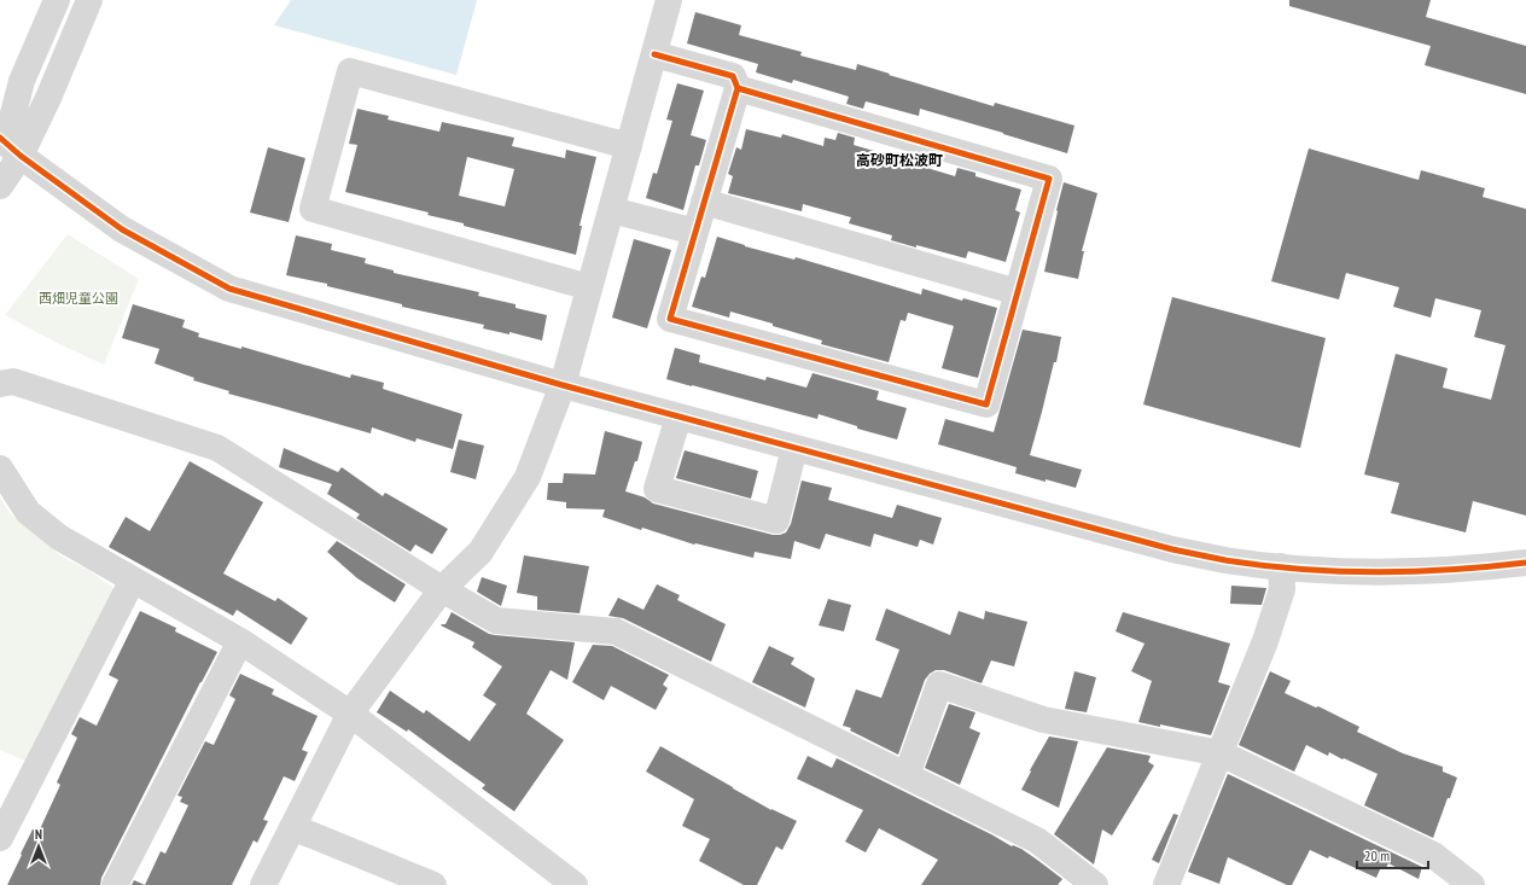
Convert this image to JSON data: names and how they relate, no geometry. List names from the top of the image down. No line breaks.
{"districts":["高砂町松波町"],"parks":["西畑児童公園"],"scale_bar":"20 m","north":"top"}
